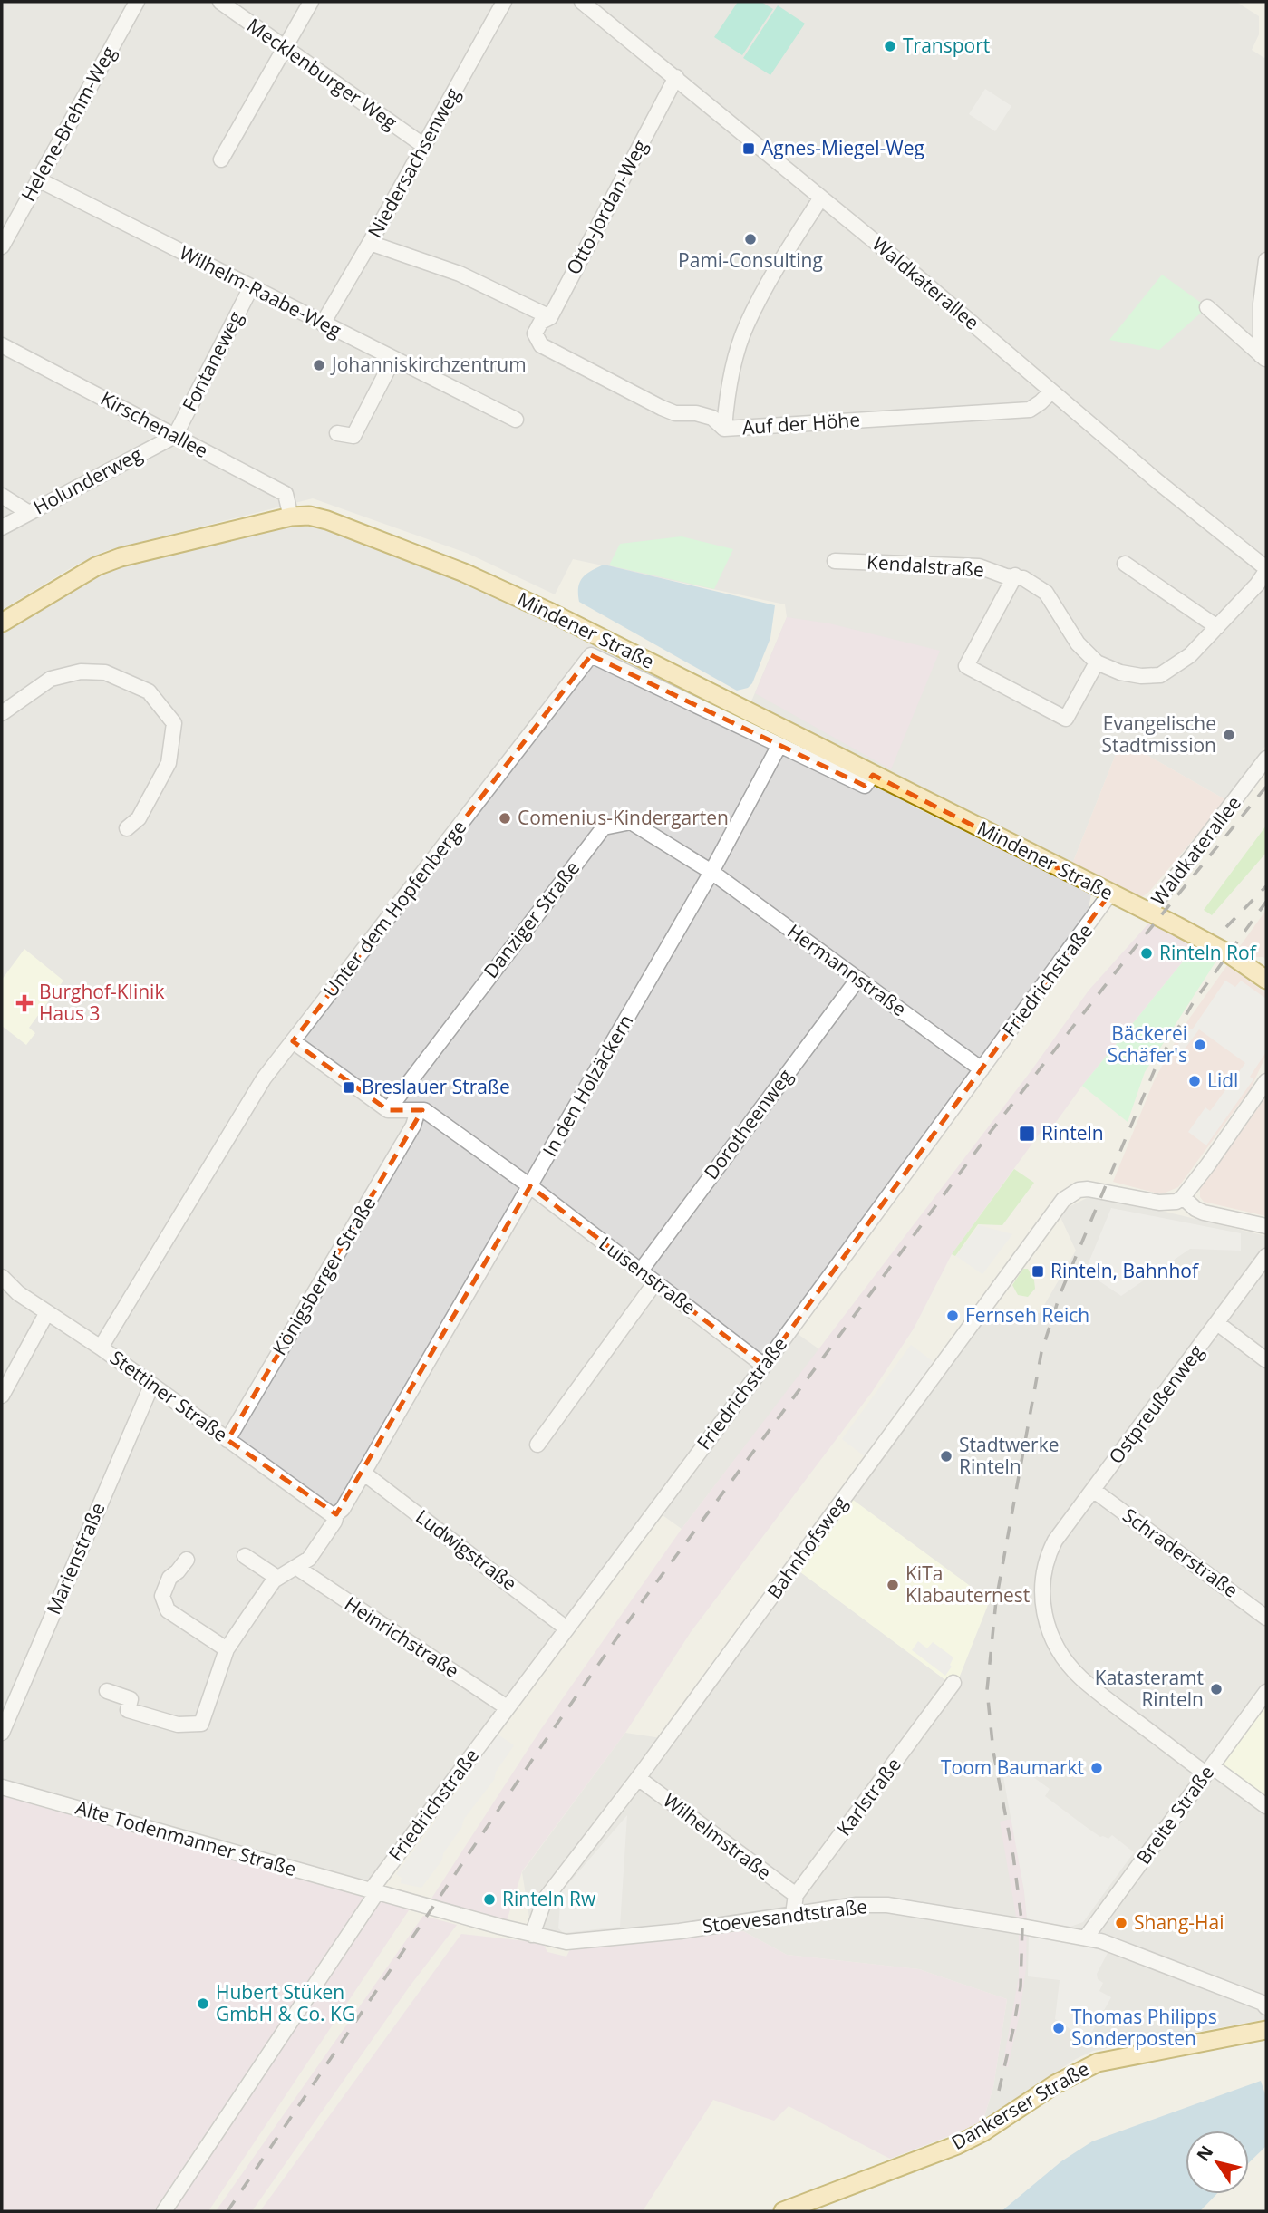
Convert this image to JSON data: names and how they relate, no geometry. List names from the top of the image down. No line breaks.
{"streets":{"main road":["Mindener Straße","Dankerser Straße"],"street":["Mecklenburger Weg","Helene-Brehm-Weg","Niedersachsenweg","Otto-Jordan-Weg","Waldkaterallee","Wilhelm-Raabe-Weg","Fontaneweg","Auf der Höhe","Kirschenallee","Holunderweg","Kendalstraße","Unter dem Hopfenberge","Danziger Straße","Hermannstraße","Friedrichstraße","In den Holzäckern","Dorotheenweg","Königsberger Straße","Luisenstraße","Stettiner Straße","Ostpreußenweg","Bahnhofsweg","Ludwigstraße","Schraderstraße","Marienstraße","Heinrichstraße","Karlstraße","Breite Straße","Wilhelmstraße","Alte Todenmanner Straße","Stoevesandtstraße"]},"crossings":[["Mecklenburger Weg","Niedersachsenweg"],["Helene-Brehm-Weg","Wilhelm-Raabe-Weg"],["Niedersachsenweg","Wilhelm-Raabe-Weg"],["Otto-Jordan-Weg","Waldkaterallee"],["Otto-Jordan-Weg","Auf der Höhe"],["Waldkaterallee","Auf der Höhe"],["Waldkaterallee","Kendalstraße"],["Waldkaterallee","Mindener Straße"],["Wilhelm-Raabe-Weg","Fontaneweg"],["Fontaneweg","Kirschenallee"],["Fontaneweg","Holunderweg"],["Kirschenallee","Holunderweg"],["Kirschenallee","Mindener Straße"],["Mindener Straße","Friedrichstraße"],["Unter dem Hopfenberge","In den Holzäckern"],["Unter dem Hopfenberge","Stettiner Straße"],["Danziger Straße","Hermannstraße"],["Danziger Straße","In den Holzäckern"],["Hermannstraße","Friedrichstraße"],["Hermannstraße","In den Holzäckern"],["Hermannstraße","Dorotheenweg"],["Friedrichstraße","Luisenstraße"],["Friedrichstraße","Ludwigstraße"],["Friedrichstraße","Heinrichstraße"],["Friedrichstraße","Alte Todenmanner Straße"],["Friedrichstraße","Stoevesandtstraße"],["In den Holzäckern","Luisenstraße"],["In den Holzäckern","Stettiner Straße"],["In den Holzäckern","Ludwigstraße"],["In den Holzäckern","Heinrichstraße"],["Dorotheenweg","Luisenstraße"],["Königsberger Straße","Stettiner Straße"],["Stettiner Straße","Marienstraße"],["Ostpreußenweg","Schraderstraße"],["Ostpreußenweg","Breite Straße"],["Bahnhofsweg","Wilhelmstraße"],["Bahnhofsweg","Stoevesandtstraße"],["Karlstraße","Wilhelmstraße"],["Breite Straße","Stoevesandtstraße"],["Alte Todenmanner Straße","Stoevesandtstraße"]],"places":{"other":["Transport","Pami-Consulting","Johanniskirchzentrum","Evangelische Stadtmission","Comenius-Kindergarten","Rinteln Rof","Bäckerei Schäfer's","Lidl","Fernseh Reich","Stadtwerke Rinteln","KiTa Klabauternest","Katasteramt Rinteln","Toom Baumarkt","Rinteln Rw","Shang-Hai","Hubert Stüken GmbH & Co. KG","Thomas Philipps Sonderposten"],"transit":["Agnes-Miegel-Weg","Breslauer Straße","Rinteln","Rinteln, Bahnhof"],"health":["Burghof-Klinik Haus 3"]},"north":"top left"}
